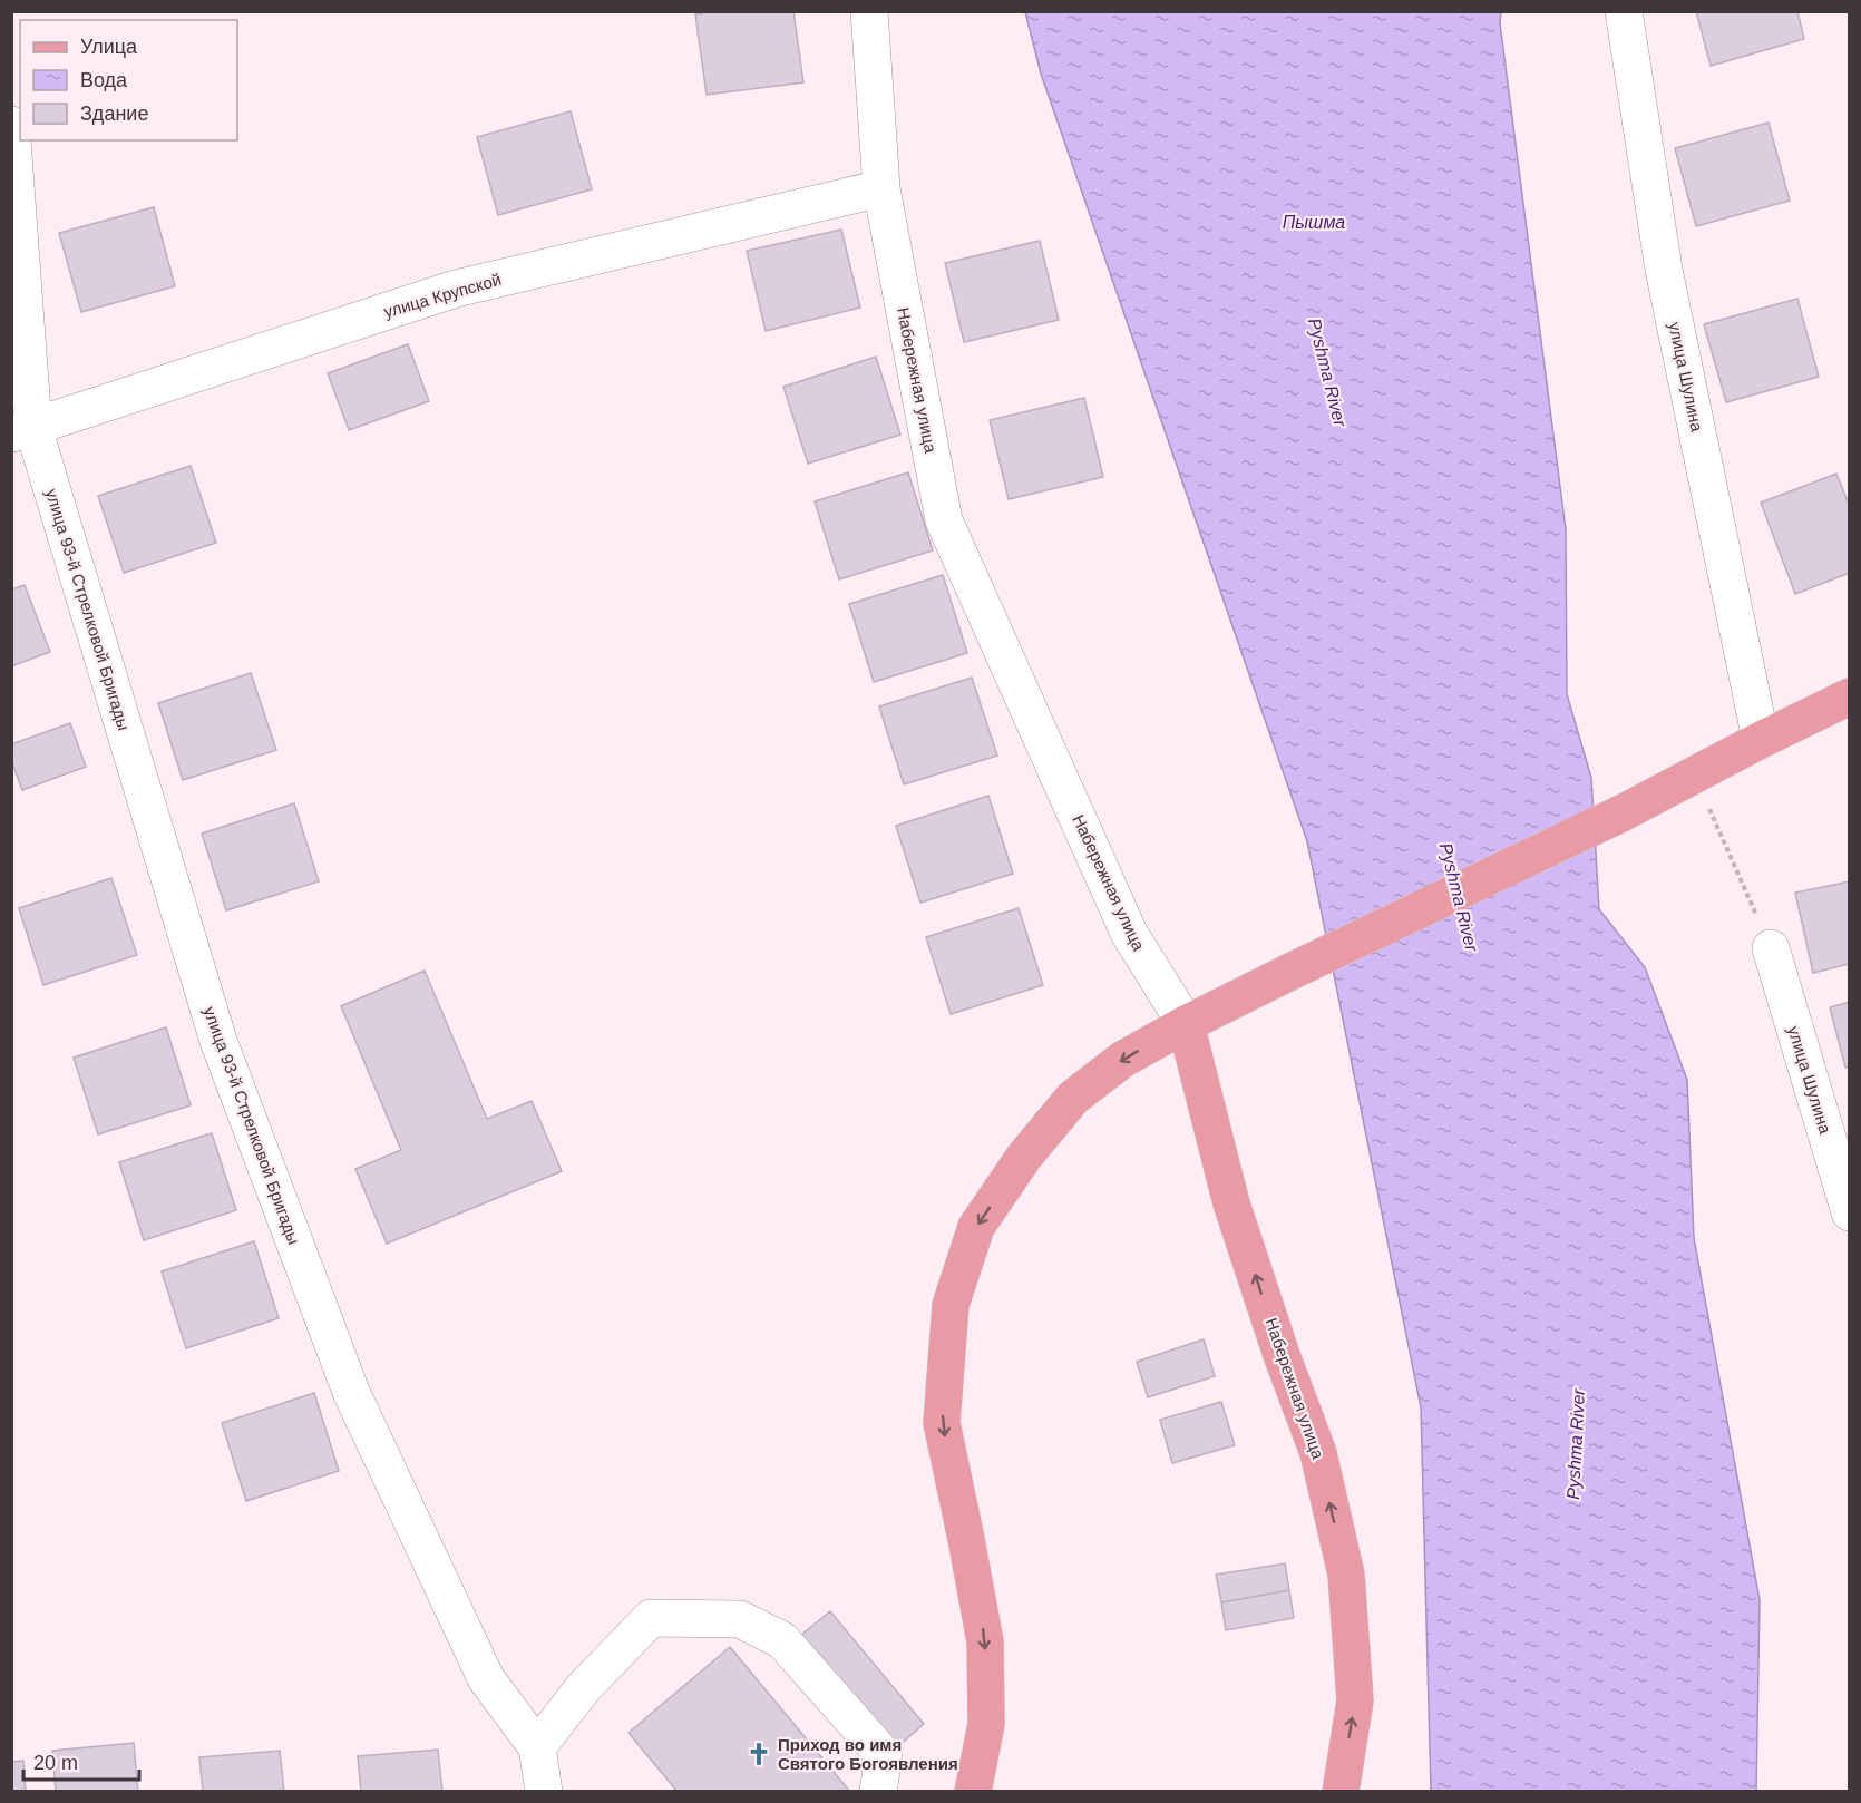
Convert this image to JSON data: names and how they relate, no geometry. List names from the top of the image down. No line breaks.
{"streets":{"main road":["Набережная улица"],"street":["улица Крупской","улица Шулина","улица 93-й Стрелковой Бригады"]},"crossings":[["улица Крупской","Набережная улица"],["улица Крупской","улица 93-й Стрелковой Бригады"]],"one_way":["Набережная улица"],"water":["Пышма","Pyshma River"],"places":{"church":["Приход во имя Святого Богоявления"]},"legend":["Улица","Вода","Здание"],"scale_bar":"20 m"}
